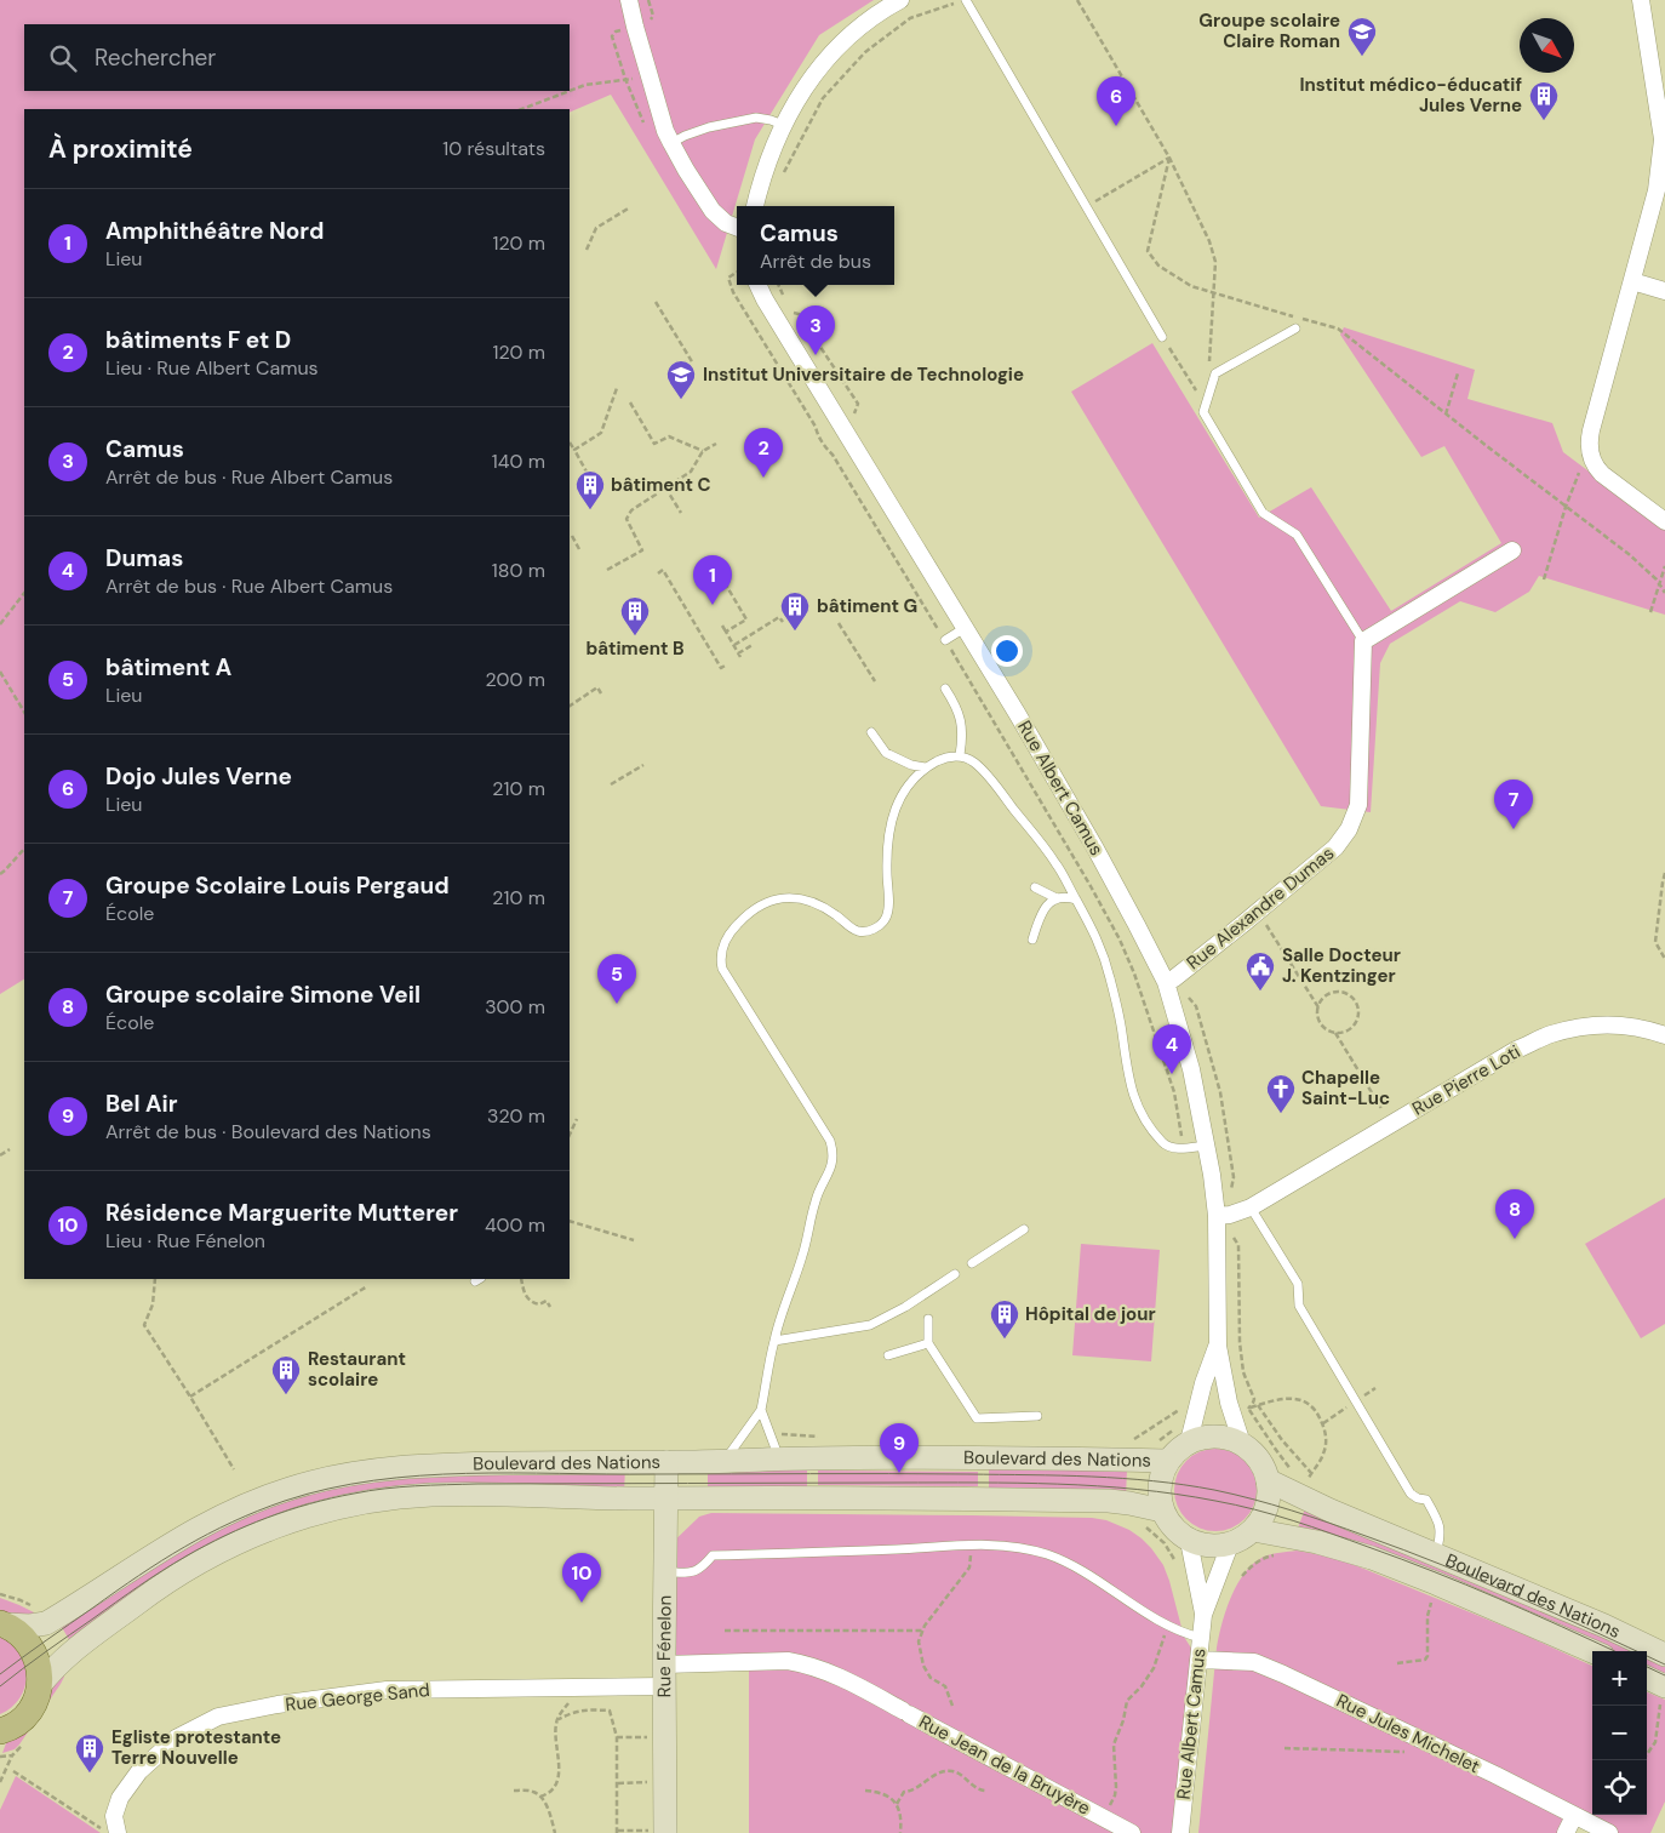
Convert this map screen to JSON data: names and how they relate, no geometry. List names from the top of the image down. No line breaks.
{"streets":{"main road":["Boulevard des Nations","Rue Fénelon"],"street":["Rue Albert Camus","Rue Alexandre Dumas","Rue Pierre Loti","Rue George Sand","Rue Jules Michelet","Rue Jean de la Bruyère"]},"crossings":[["Rue Albert Camus","Rue Alexandre Dumas"],["Rue Albert Camus","Rue Pierre Loti"],["Rue Albert Camus","Rue Jules Michelet"],["Boulevard des Nations","Rue Fénelon"],["Rue Fénelon","Rue George Sand"],["Rue Fénelon","Rue Jean de la Bruyère"],["Rue George Sand","Rue Jean de la Bruyère"]],"places":{"school or university":["Groupe scolaire Claire Roman","Institut Universitaire de Technologie"],"building":["Institut médico-éducatif Jules Verne","bâtiment C","bâtiment G","bâtiment B","Hôpital de jour","Restaurant scolaire","Egliste protestante Terre Nouvelle"],"public building":["Salle Docteur J. Kentzinger"],"church":["Chapelle Saint-Luc"]},"north":"bottom right","page":{"search":"Rechercher","pins":["6","3","2","1","7","5","4","8","9","10"],"heading":["À proximité","10 résultats"],"list":[{"mark":"1","name":"Amphithéâtre Nord","note":"Lieu","value":"120 m"},{"mark":"2","name":"bâtiments F et D","note":"Lieu · Rue Albert Camus","value":"120 m"},{"mark":"3","name":"Camus","note":"Arrêt de bus · Rue Albert Camus","value":"140 m"},{"mark":"4","name":"Dumas","note":"Arrêt de bus · Rue Albert Camus","value":"180 m"},{"mark":"5","name":"bâtiment A","note":"Lieu","value":"200 m"},{"mark":"6","name":"Dojo Jules Verne","note":"Lieu","value":"210 m"},{"mark":"7","name":"Groupe Scolaire Louis Pergaud","note":"École","value":"210 m"},{"mark":"8","name":"Groupe scolaire Simone Veil","note":"École","value":"300 m"},{"mark":"9","name":"Bel Air","note":"Arrêt de bus · Boulevard des Nations","value":"320 m"},{"mark":"10","name":"Résidence Marguerite Mutterer","note":"Lieu · Rue Fénelon","value":"400 m"}],"popup":["Camus","Arrêt de bus"],"map_buttons":["+","−"]}}
